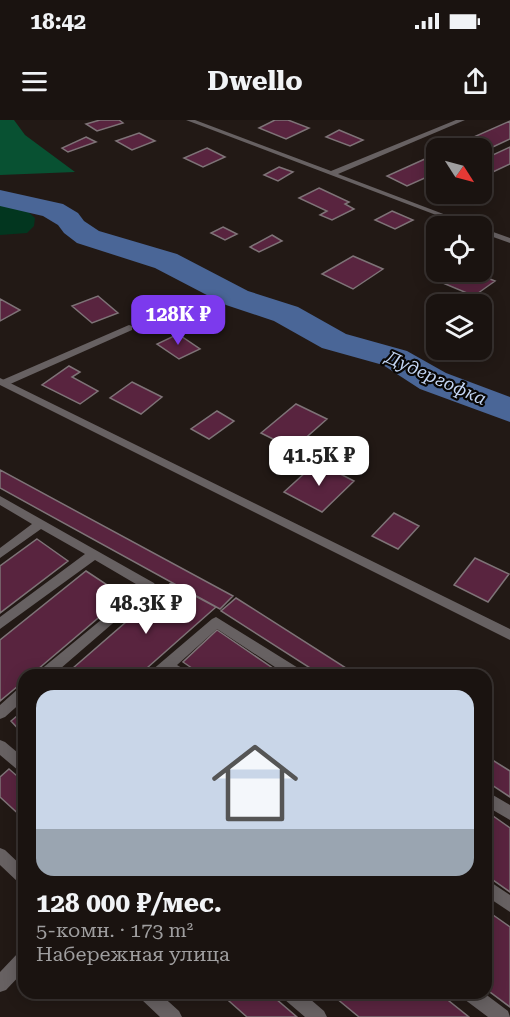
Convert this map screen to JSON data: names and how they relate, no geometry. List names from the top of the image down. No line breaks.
{"water":["Дудергофка"],"north":"bottom right","page":{"status":"18:42","header":"Dwello","price":["128K ₽","41.5K ₽","48.3K ₽"],"list":[{"name":"128 000 ₽/мес.","note":"5-комн. · 173 m² · Набережная улица"}]}}
